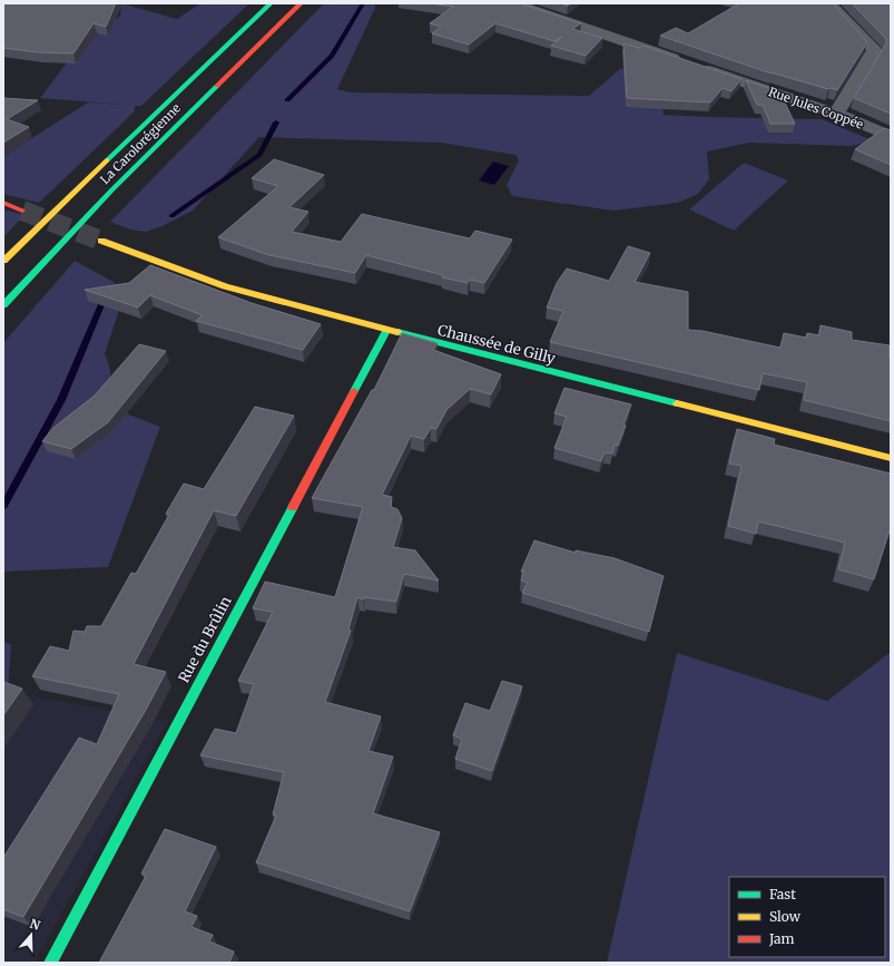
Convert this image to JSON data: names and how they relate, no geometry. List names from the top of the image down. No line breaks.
{"streets":{"main road":["La Carolorégienne","Chaussée de Gilly","Rue du Brûlin"],"street":["Rue Jules Coppée"]},"crossings":[["Chaussée de Gilly","Rue du Brûlin"]],"legend":["Fast","Slow","Jam"],"north":"top"}
